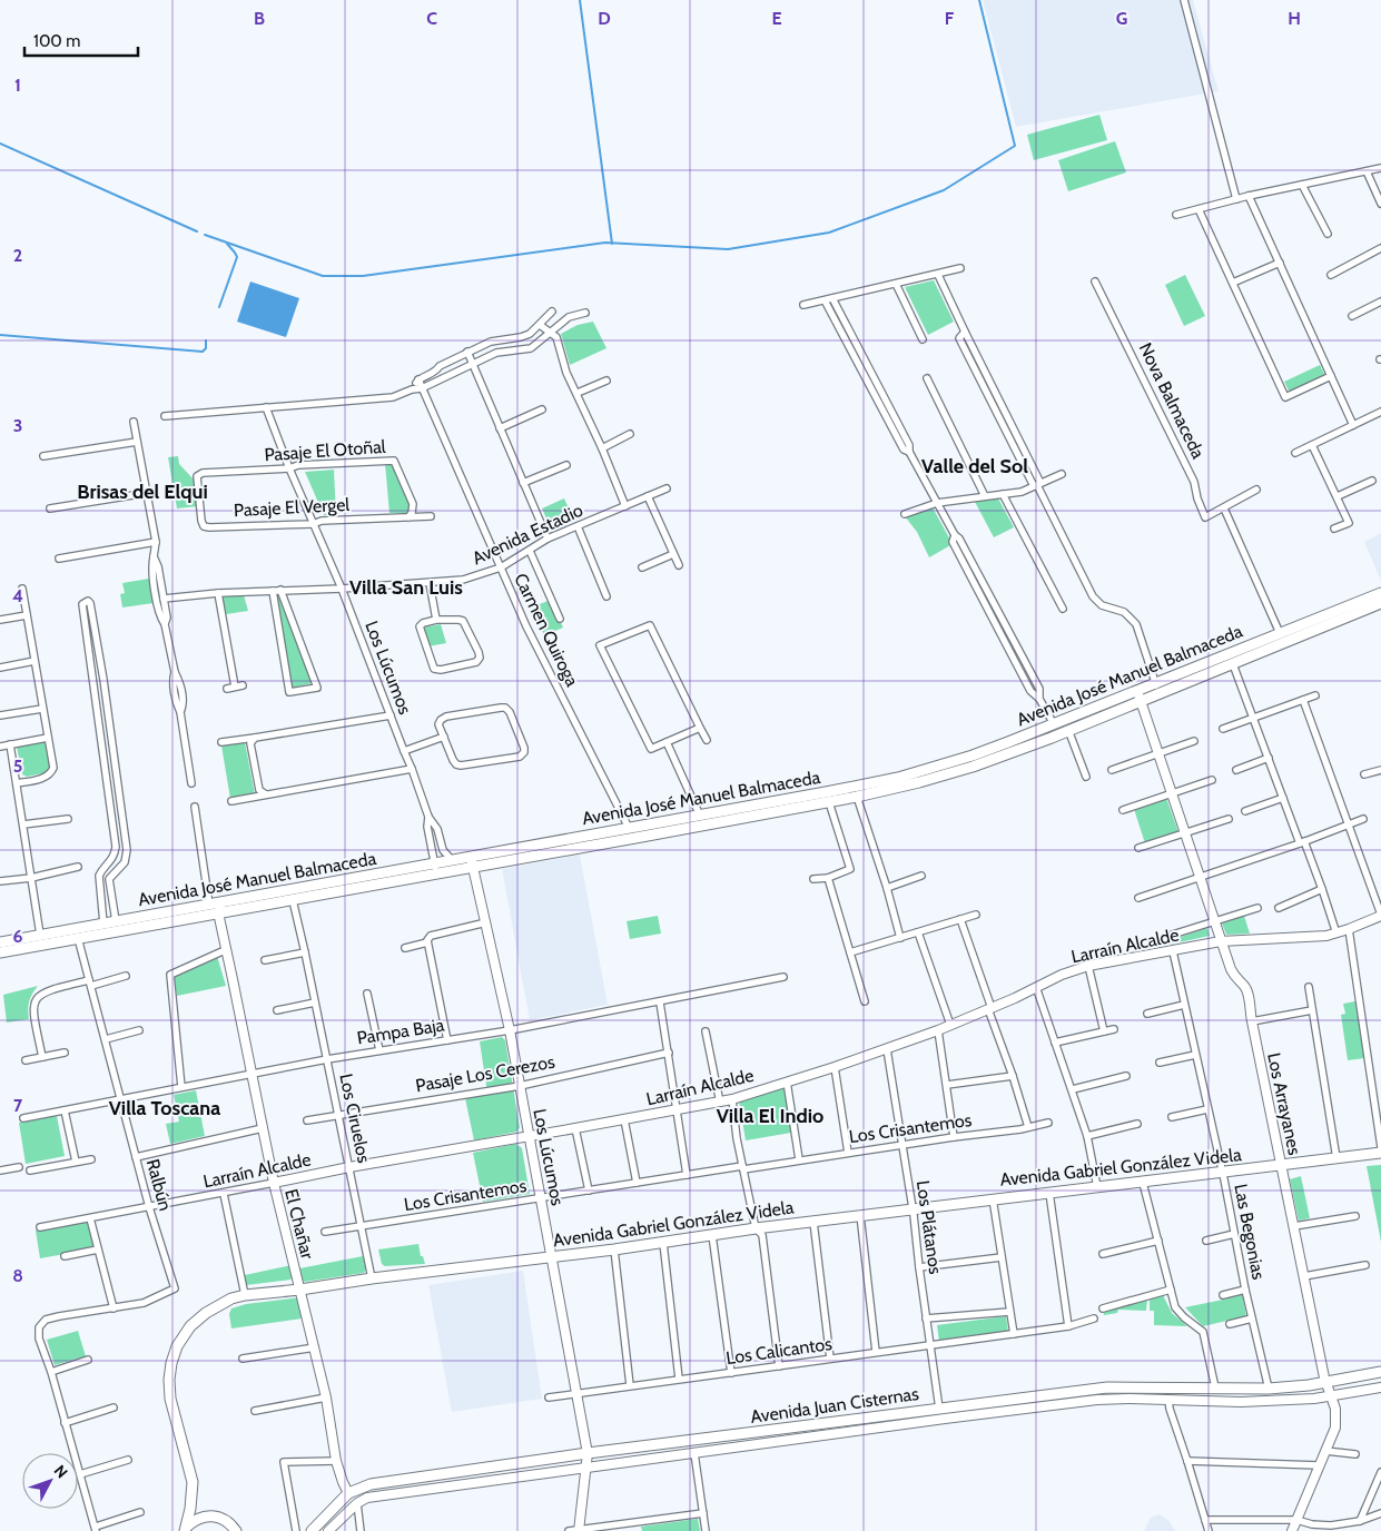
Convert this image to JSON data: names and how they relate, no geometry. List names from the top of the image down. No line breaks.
{"streets":{"main road":["Avenida José Manuel Balmaceda","Avenida Gabriel González Videla","Avenida Juan Cisternas"],"street":["Nova Balmaceda","Pasaje El Otoñal","Pasaje El Vergel","Avenida Estadio","Carmen Quiroga","Los Lúcumos","Larraín Alcalde","Pampa Baja","Pasaje Los Cerezos","Los Arrayanes","Los Ciruelos","Los Crisantemos","Ralbún","El Chañar","Los Plátanos","Las Begonias","Los Calicantos"]},"crossings":[["Pasaje El Otoñal","Pasaje El Vergel"],["Pasaje El Otoñal","Los Lúcumos"],["Pasaje El Vergel","Los Lúcumos"],["Avenida Estadio","Carmen Quiroga"],["Avenida Estadio","Los Lúcumos"],["Carmen Quiroga","Avenida José Manuel Balmaceda"],["Los Lúcumos","Avenida José Manuel Balmaceda"],["Los Lúcumos","Larraín Alcalde"],["Los Lúcumos","Pampa Baja"],["Los Lúcumos","Pasaje Los Cerezos"],["Los Lúcumos","Los Crisantemos"],["Los Lúcumos","Avenida Gabriel González Videla"],["Los Lúcumos","Los Calicantos"],["Los Lúcumos","Avenida Juan Cisternas"],["Avenida José Manuel Balmaceda","Los Arrayanes"],["Avenida José Manuel Balmaceda","Los Ciruelos"],["Avenida José Manuel Balmaceda","Ralbún"],["Avenida José Manuel Balmaceda","El Chañar"],["Larraín Alcalde","Los Arrayanes"],["Larraín Alcalde","Los Ciruelos"],["Larraín Alcalde","Ralbún"],["Larraín Alcalde","El Chañar"],["Larraín Alcalde","Los Plátanos"],["Larraín Alcalde","Las Begonias"],["Pampa Baja","Los Ciruelos"],["Pampa Baja","Ralbún"],["Pampa Baja","El Chañar"],["Pasaje Los Cerezos","Los Ciruelos"],["Los Arrayanes","Avenida Gabriel González Videla"],["Los Arrayanes","Avenida Juan Cisternas"],["Los Ciruelos","Los Crisantemos"],["Los Ciruelos","Avenida Gabriel González Videla"],["Los Crisantemos","Los Plátanos"],["Avenida Gabriel González Videla","El Chañar"],["Avenida Gabriel González Videla","Los Plátanos"],["Avenida Gabriel González Videla","Las Begonias"],["El Chañar","Avenida Juan Cisternas"],["Los Plátanos","Los Calicantos"],["Los Plátanos","Avenida Juan Cisternas"],["Las Begonias","Avenida Juan Cisternas"]],"districts":["Valle del Sol","Brisas del Elqui","Villa San Luis","Villa Toscana","Villa El Indio"],"scale_bar":"100 m","north":"top right","grid":{"columns":["B","C","D","E","F","G","H"],"rows":["1","2","3","4","5","6","7","8"]}}
